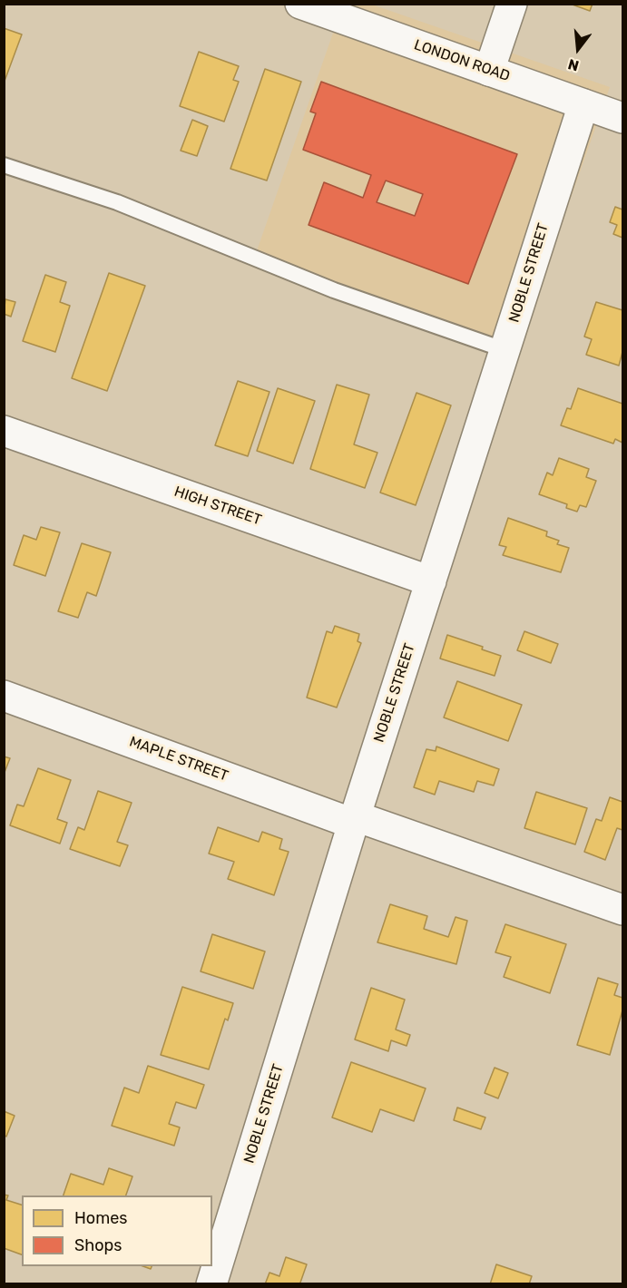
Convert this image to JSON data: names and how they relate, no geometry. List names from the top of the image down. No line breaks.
{"streets":{"street":["LONDON ROAD","NOBLE STREET","HIGH STREET","MAPLE STREET"]},"crossings":[["LONDON ROAD","NOBLE STREET"],["NOBLE STREET","HIGH STREET"],["NOBLE STREET","MAPLE STREET"]],"legend":["Homes","Shops"],"north":"bottom"}
